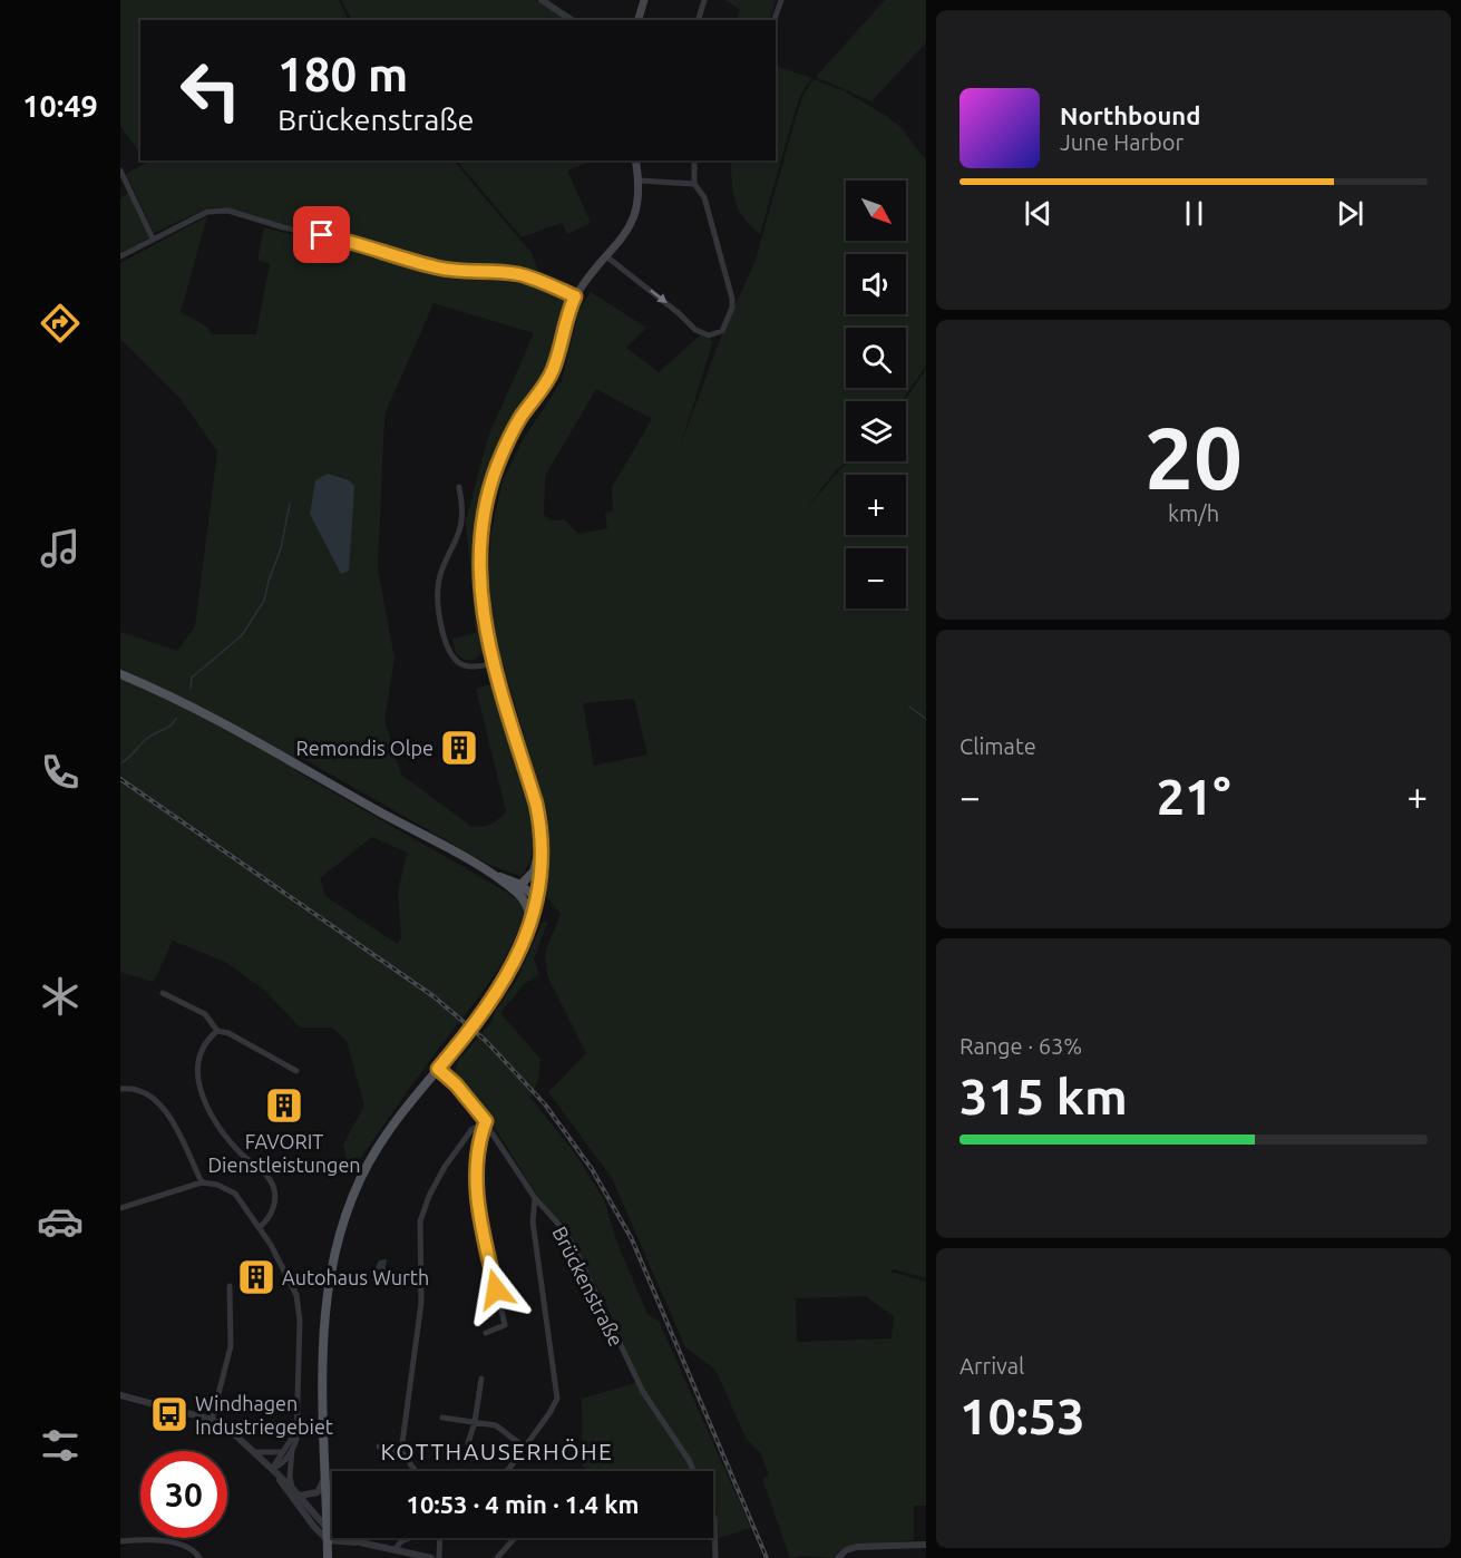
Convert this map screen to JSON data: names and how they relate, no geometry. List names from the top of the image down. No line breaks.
{"streets":{"street":["Brückenstraße"]},"districts":["KOTTHAUSERHÖHE"],"places":{"building":["Remondis Olpe","FAVORIT Dienstleistungen","Autohaus Wurth"],"bus stop":["Windhagen Industriegebiet"]},"north":"bottom right","page":{"tabs":"10:49","turn":["180 m","Brückenstraße"],"song":["Northbound","June Harbor"],"map_buttons":["+","−"],"tile":[["20","km/h"],"Climate",["Range · 63%","315 km"],["Arrival","10:53"]],"heat":["−","21°","+"],"limit":"30","trip":"10:53 · 4 min · 1.4 km"}}
